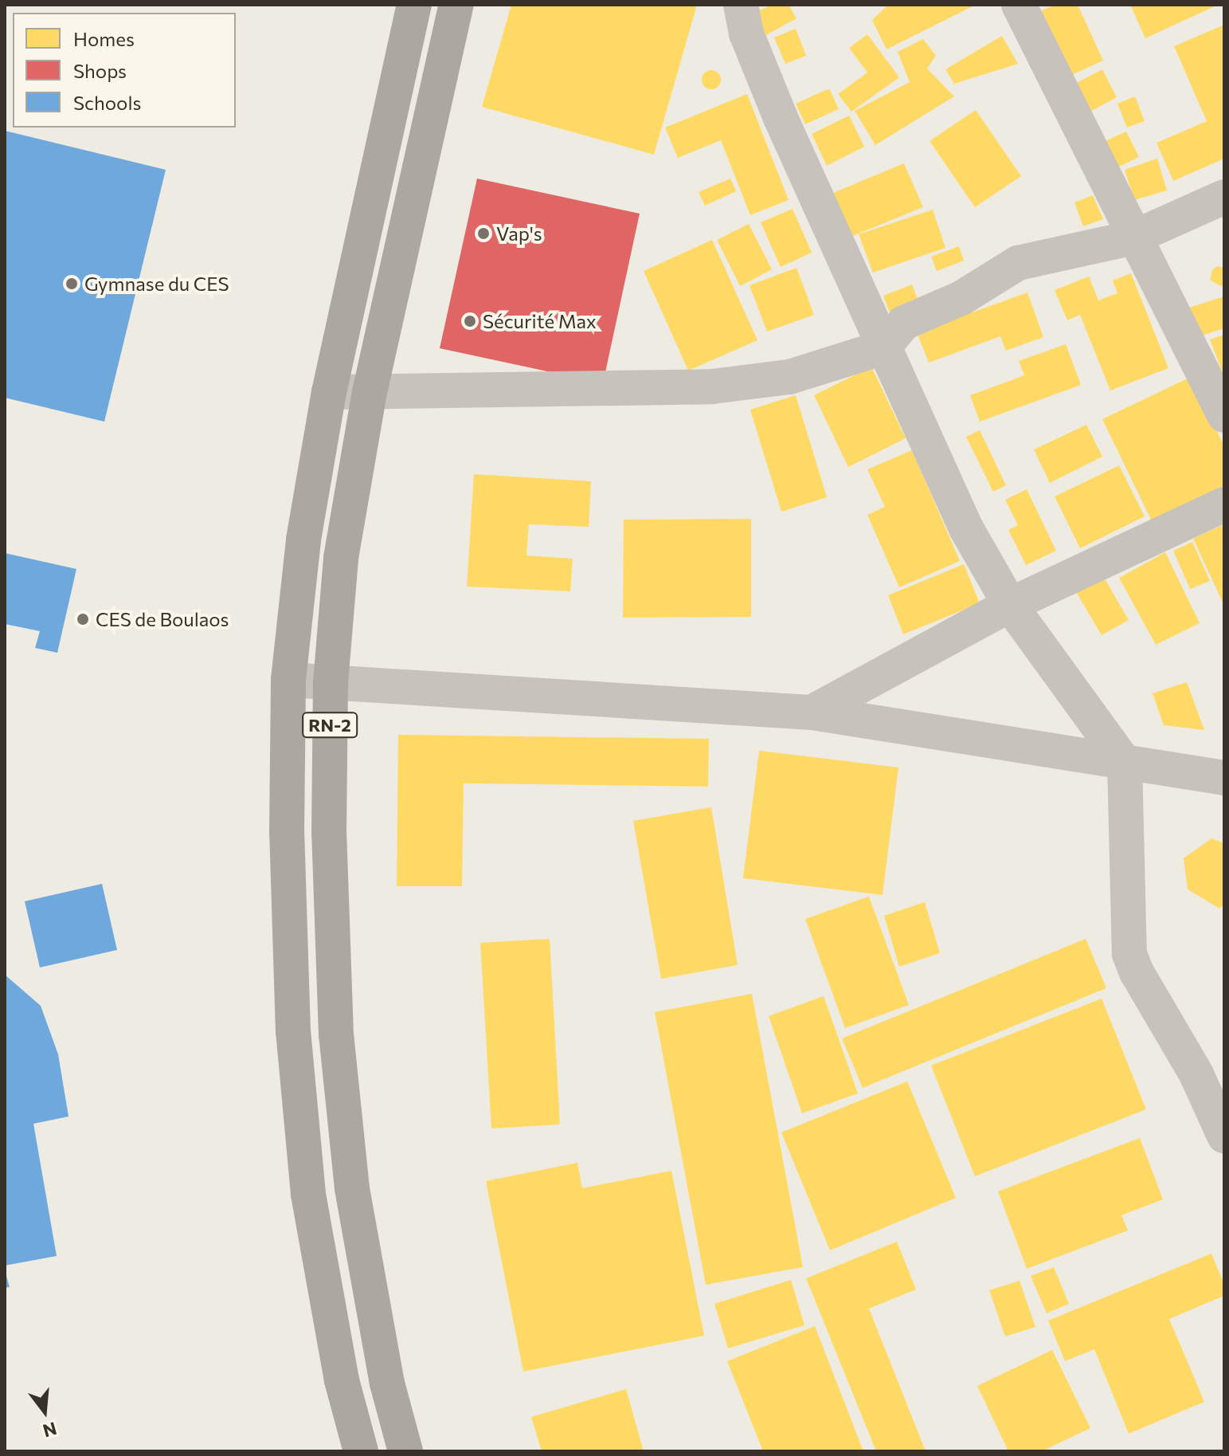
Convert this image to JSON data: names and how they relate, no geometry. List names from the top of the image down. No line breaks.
{"streets":{"main road":["RN-2"]},"places":["Vap's","Gymnase du CES","Sécurité Max","CES de Boulaos"],"legend":["Homes","Shops","Schools"],"north":"bottom"}
